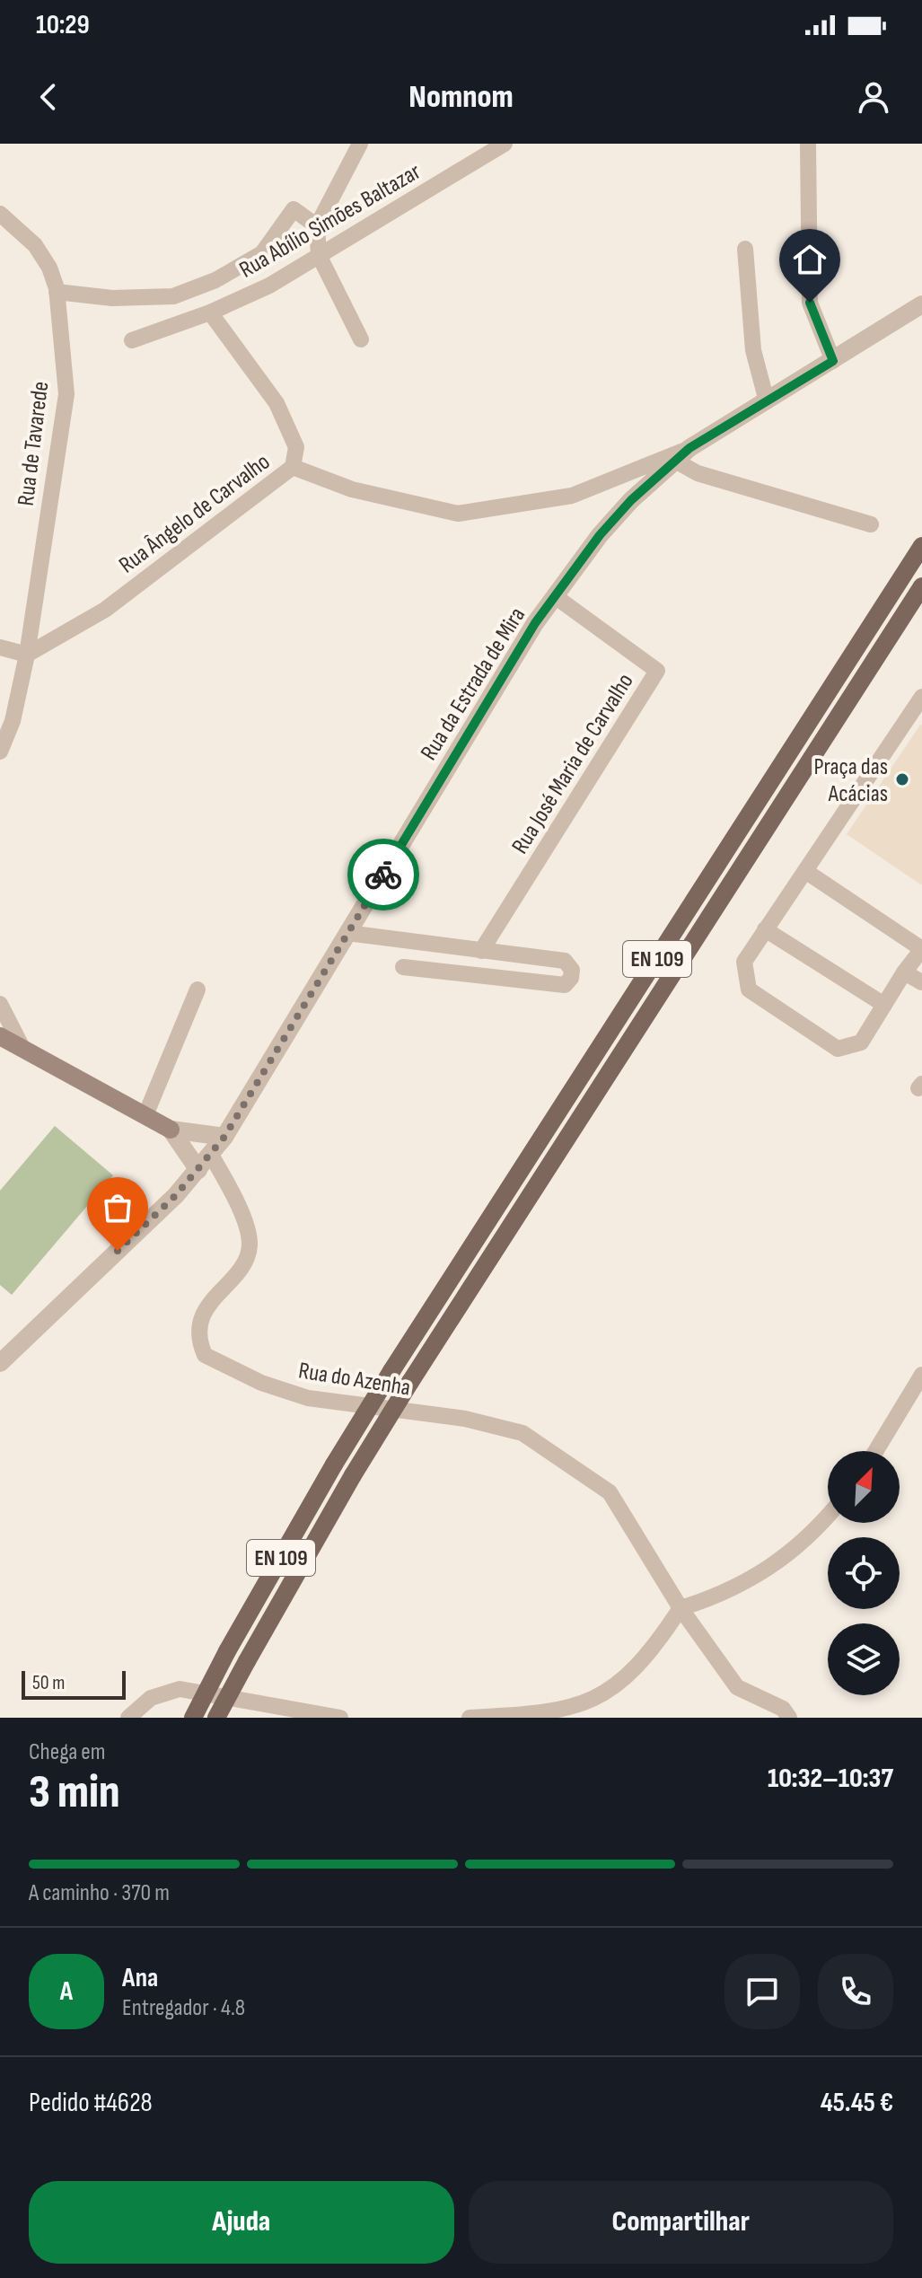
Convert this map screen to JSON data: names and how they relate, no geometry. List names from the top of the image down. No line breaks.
{"streets":{"main road":["EN 109"],"street":["Rua Abílio Simões Baltazar","Rua de Tavarede","Rua Ângelo de Carvalho","Rua da Estrada de Mira","Rua José Maria de Carvalho","Rua do Azenha"]},"crossings":[["Rua de Tavarede","Rua Ângelo de Carvalho"],["Rua Ângelo de Carvalho","Rua da Estrada de Mira"],["Rua da Estrada de Mira","Rua José Maria de Carvalho"],["Rua da Estrada de Mira","Rua do Azenha"]],"places":["Praça das Acácias"],"scale_bar":"50 m","north":"top right","page":{"status":"10:29","header":"Nomnom","scale":"50 m","heading":["3 min","Chega em","10:32–10:37"],"panel":["Ana","Entregador · 4.8","Pedido #4628","45.45 €"],"bar":"A caminho · 370 m","round":"A","buttons":["Ajuda","Compartilhar"]}}
